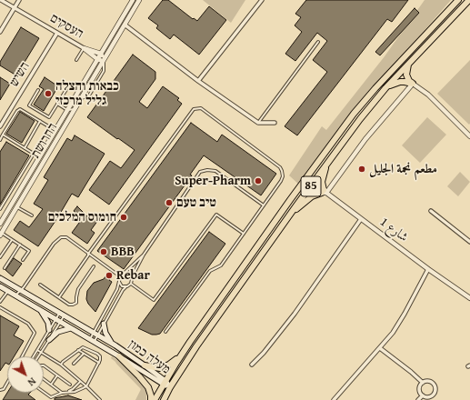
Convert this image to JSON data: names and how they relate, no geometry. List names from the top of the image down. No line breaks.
{"streets":{"highway":["85"],"main road":["מעלה כמון"],"street":["העסקים","השיש","החרושת","شارع 1"]},"crossings":[["העסקים","השיש"],["85","شارع 1"],["85","מעלה כמון"]],"places":["כבאות והצלה גליל מרכזי","مطعم نجمة الجليل","Super-Pharm","טיב טעם","חומוס המלכים","BBB","Rebar"],"north":"bottom right"}
